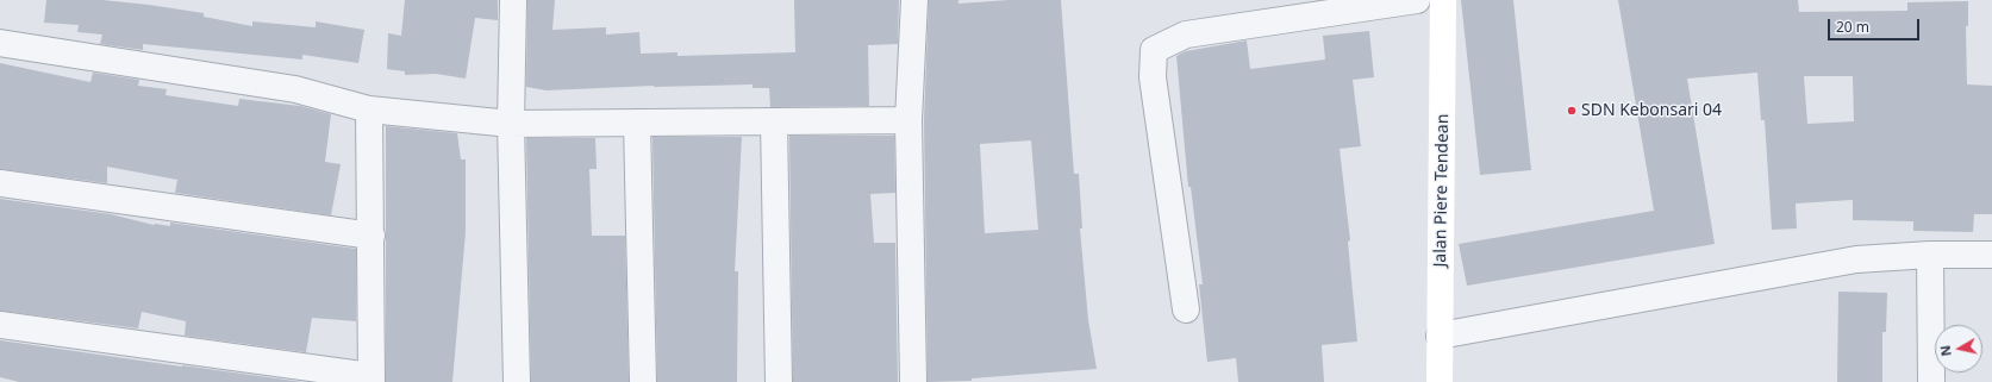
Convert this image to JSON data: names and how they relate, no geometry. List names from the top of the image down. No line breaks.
{"streets":{"street":["Jalan Piere Tendean"]},"places":["SDN Kebonsari 04"],"scale_bar":"20 m","north":"left"}
